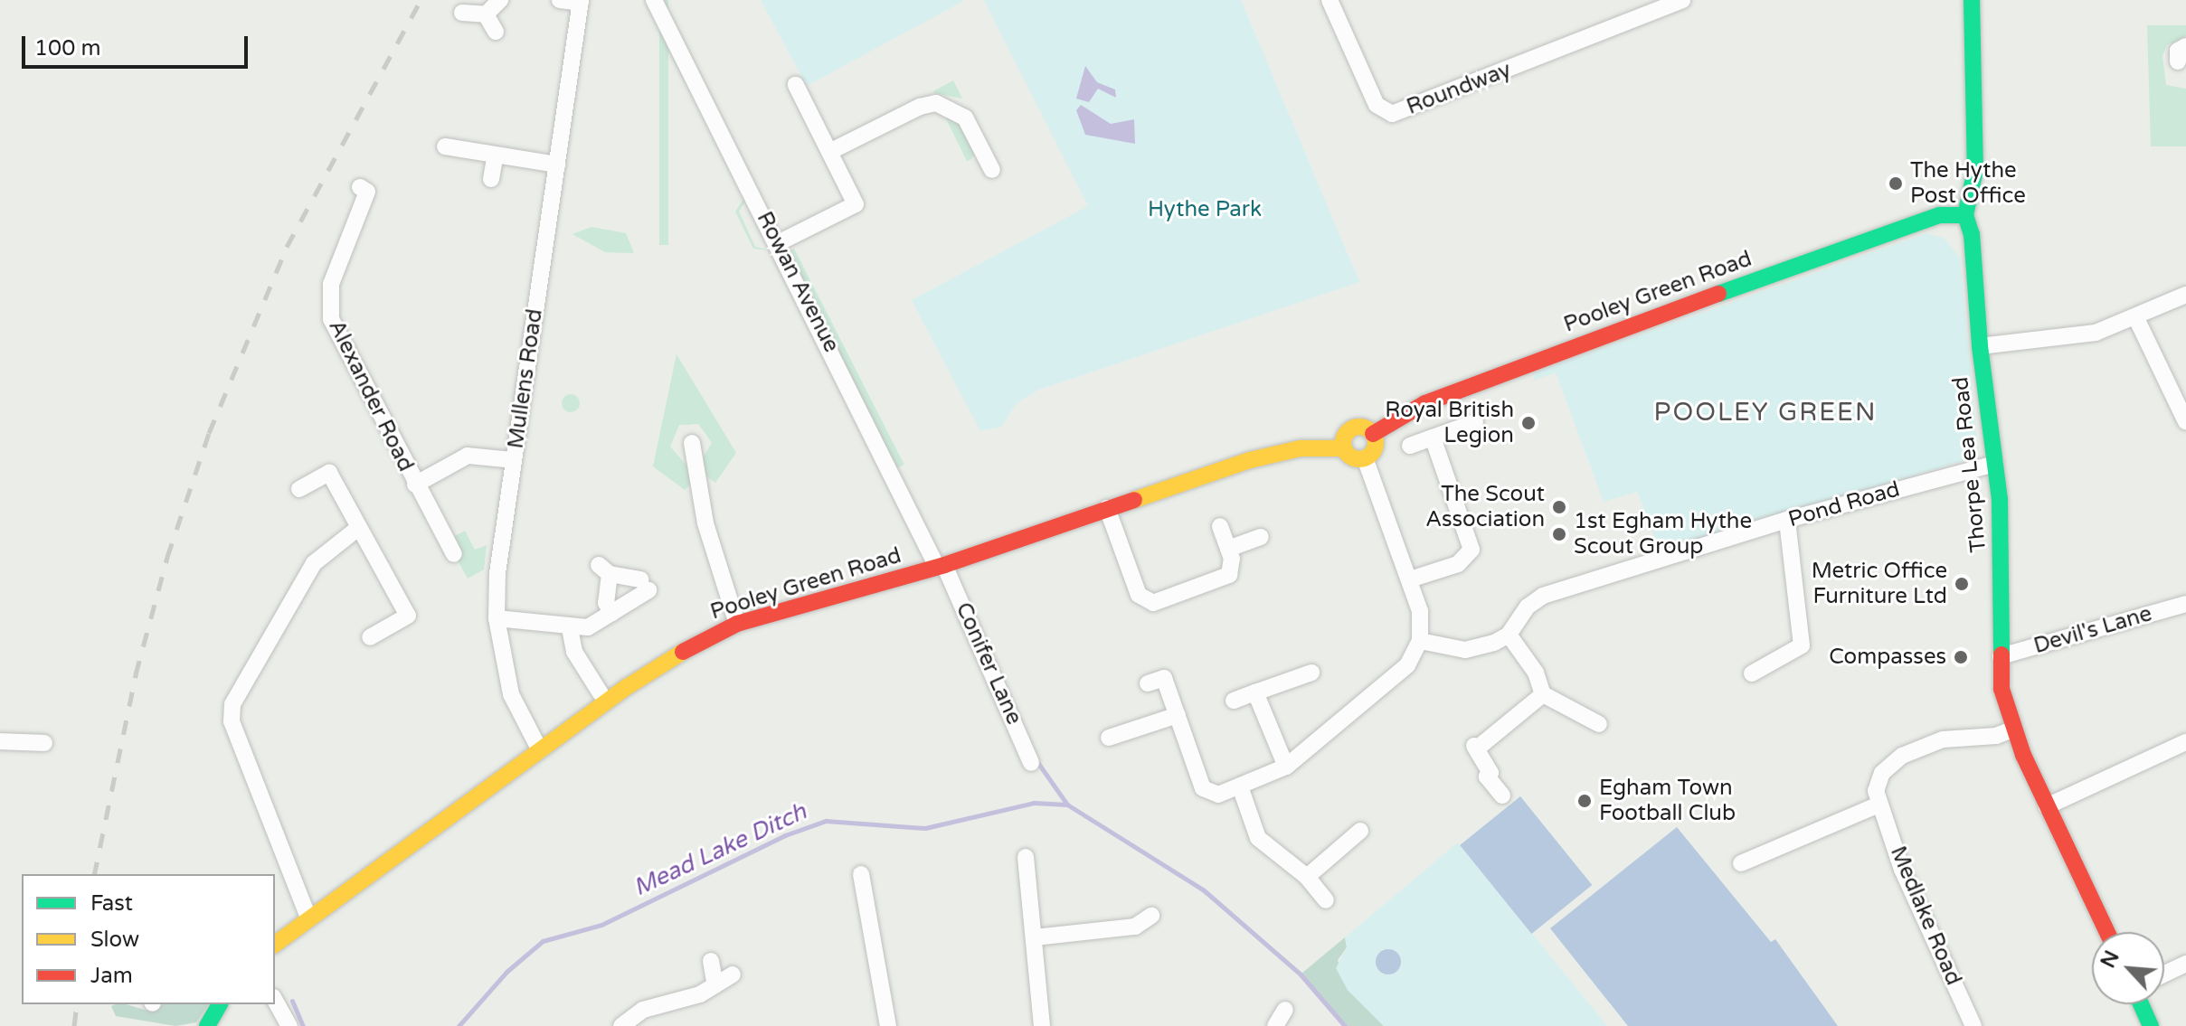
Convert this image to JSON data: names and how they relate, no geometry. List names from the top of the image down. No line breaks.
{"streets":{"street":["Roundway","Rowan Avenue","Pooley Green Road","Mullens Road","Alexander Road","Thorpe Lea Road","Pond Road","Devil's Lane","Conifer Lane","Medlake Road"]},"crossings":[["Rowan Avenue","Pooley Green Road"],["Rowan Avenue","Conifer Lane"],["Pooley Green Road","Mullens Road"],["Pooley Green Road","Thorpe Lea Road"],["Pooley Green Road","Conifer Lane"],["Mullens Road","Alexander Road"],["Thorpe Lea Road","Pond Road"],["Thorpe Lea Road","Devil's Lane"]],"districts":["POOLEY GREEN"],"water":["Mead Lake Ditch"],"parks":["Hythe Park"],"places":["The Hythe Post Office","Royal British Legion","The Scout Association","1st Egham Hythe Scout Group","Metric Office Furniture Ltd","Compasses","Egham Town Football Club"],"legend":["Fast","Slow","Jam"],"scale_bar":"100 m","north":"top left"}
